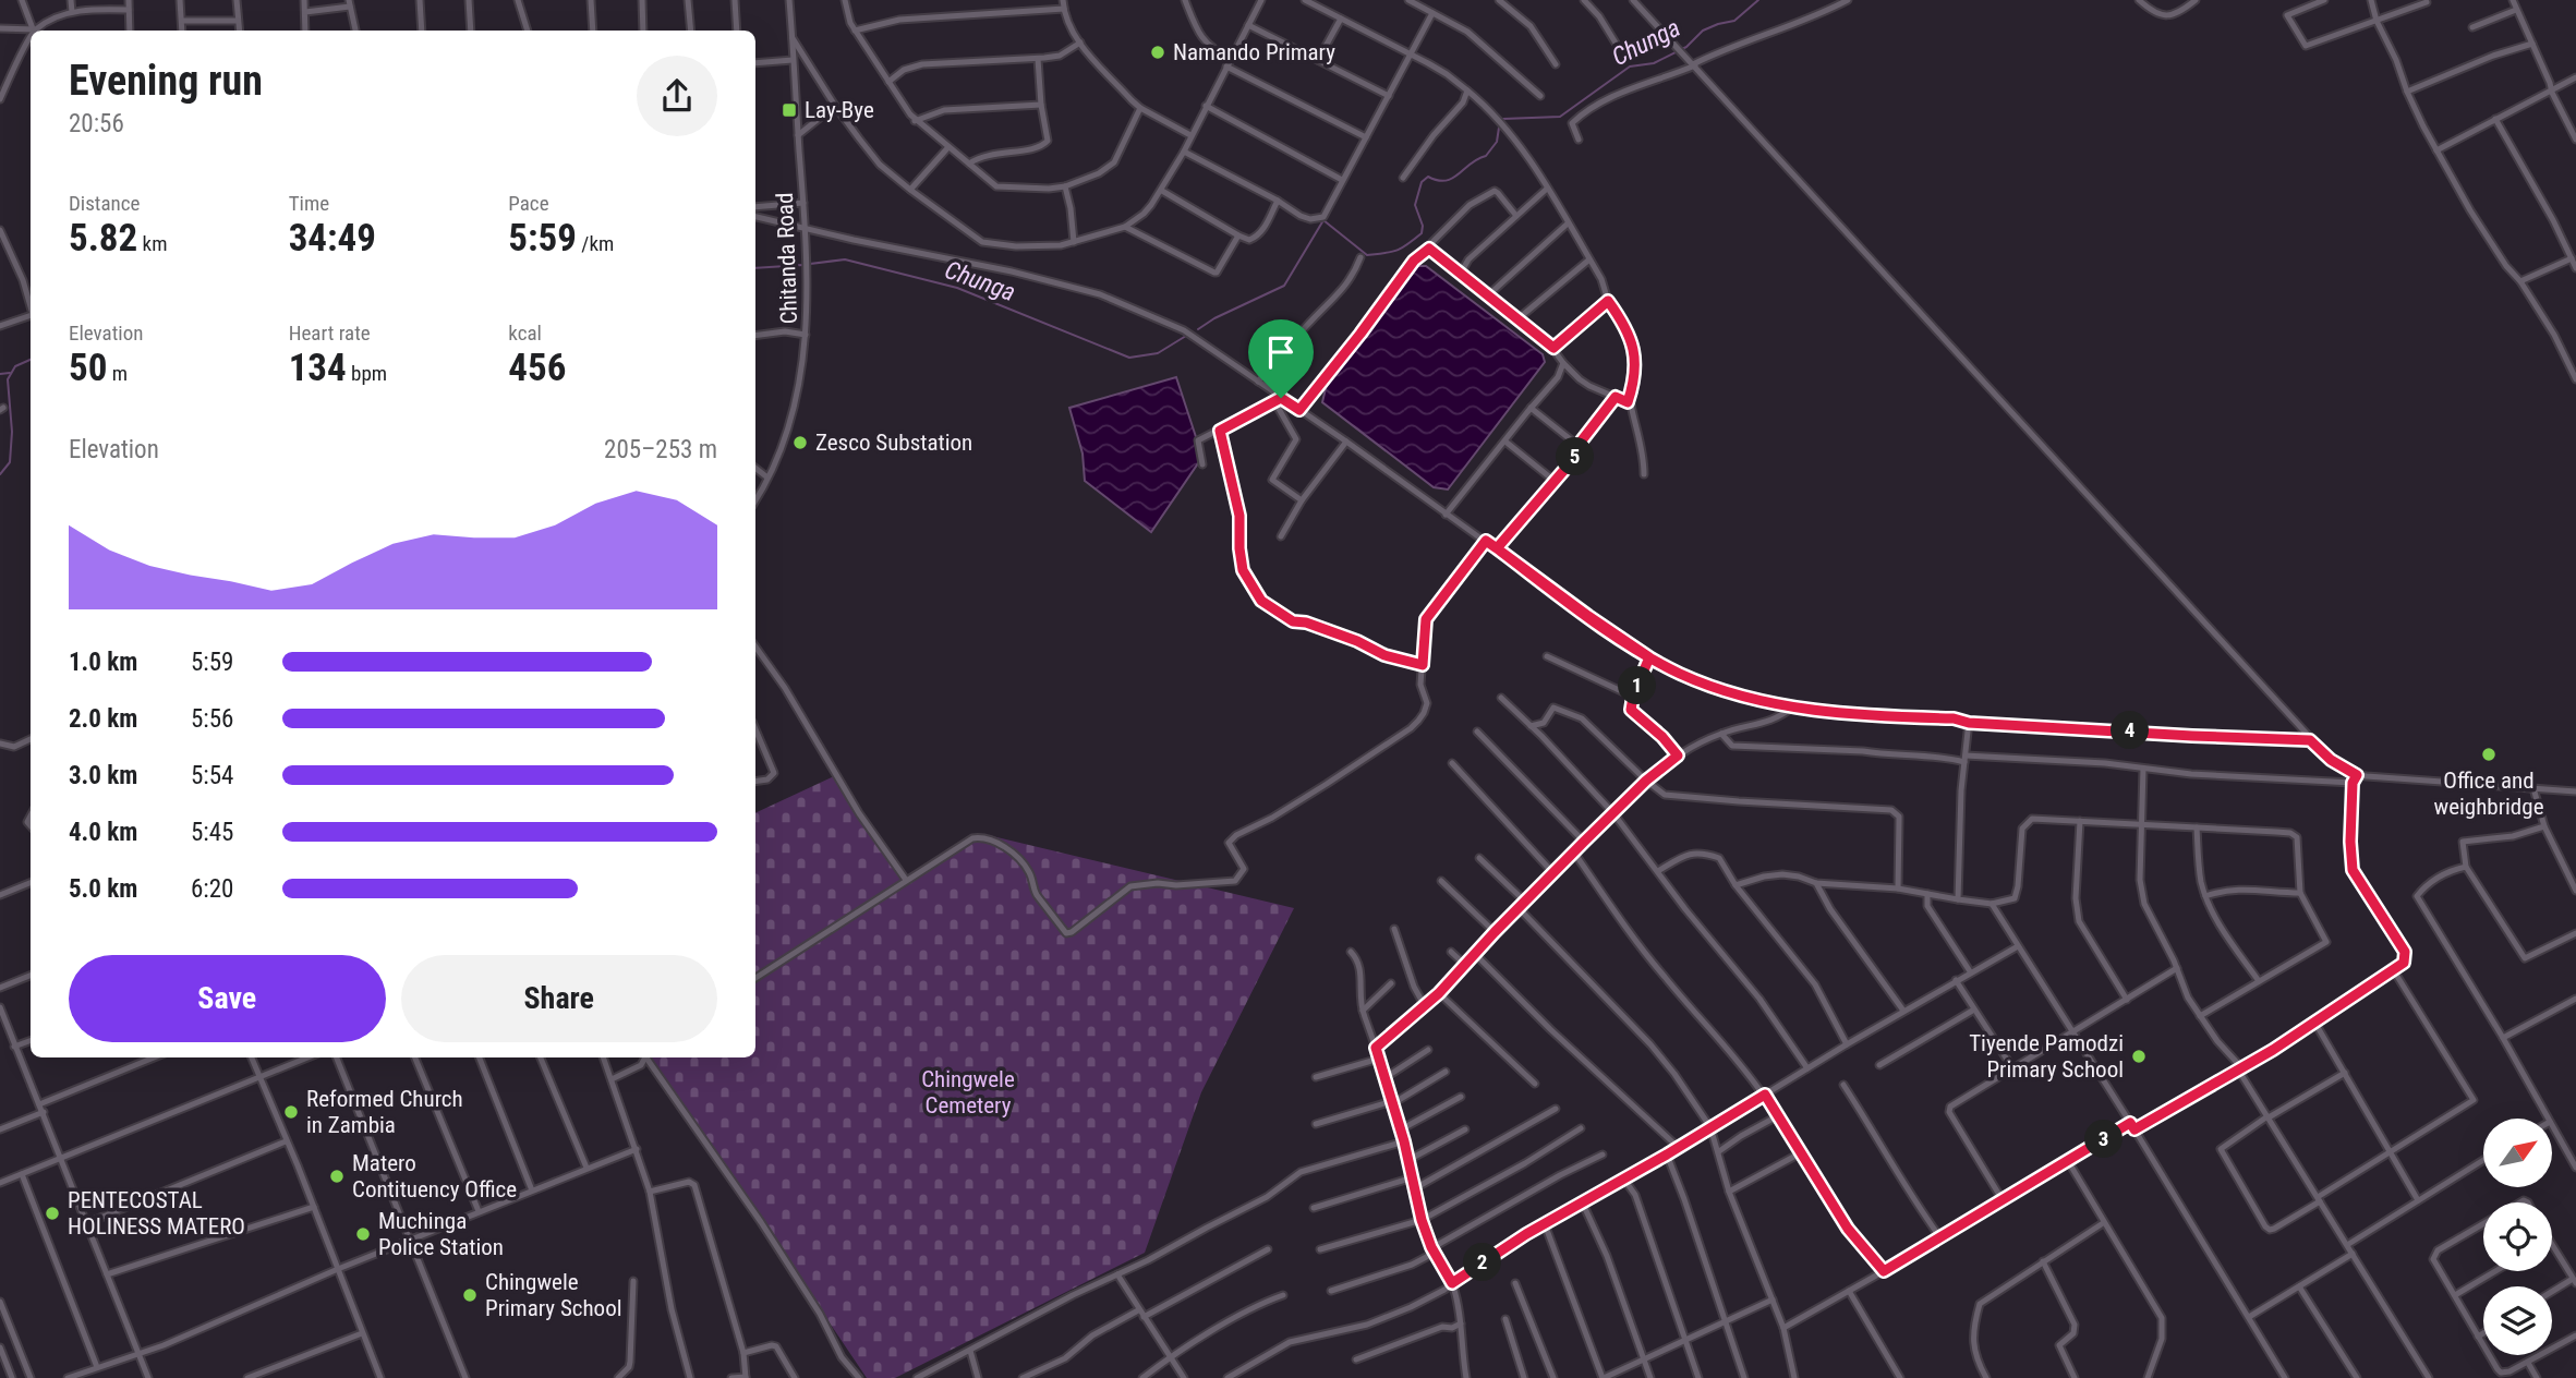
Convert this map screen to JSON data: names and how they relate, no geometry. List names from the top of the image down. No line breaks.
{"streets":{"street":["Chitanda Road"]},"water":["Chunga"],"parks":["Chingwele Cemetery"],"places":{"other":["Namando Primary","Zesco Substation","Office and weighbridge","Tiyende Pamodzi Primary School","Reformed Church in Zambia","Matero Contituency Office","PENTECOSTAL HOLINESS MATERO","Muchinga Police Station","Chingwele Primary School"],"transit":["Lay-Bye"]},"north":"top right","page":{"heading":["Evening run","20:56"],"stats":[["Distance","5.82 km"],["Time","34:49"],["Pace","5:59 /km"],["Elevation","50 m"],["Heart rate","134 bpm"],["kcal","456"]],"chart":["Elevation","205–253 m"],"pins":["5","1","4","3","2"],"list":[{"name":"1.0 km","note":"5:59"},{"name":"2.0 km","note":"5:56"},{"name":"3.0 km","note":"5:54"},{"name":"4.0 km","note":"5:45"},{"name":"5.0 km","note":"6:20"}],"buttons":["Save","Share"]}}
